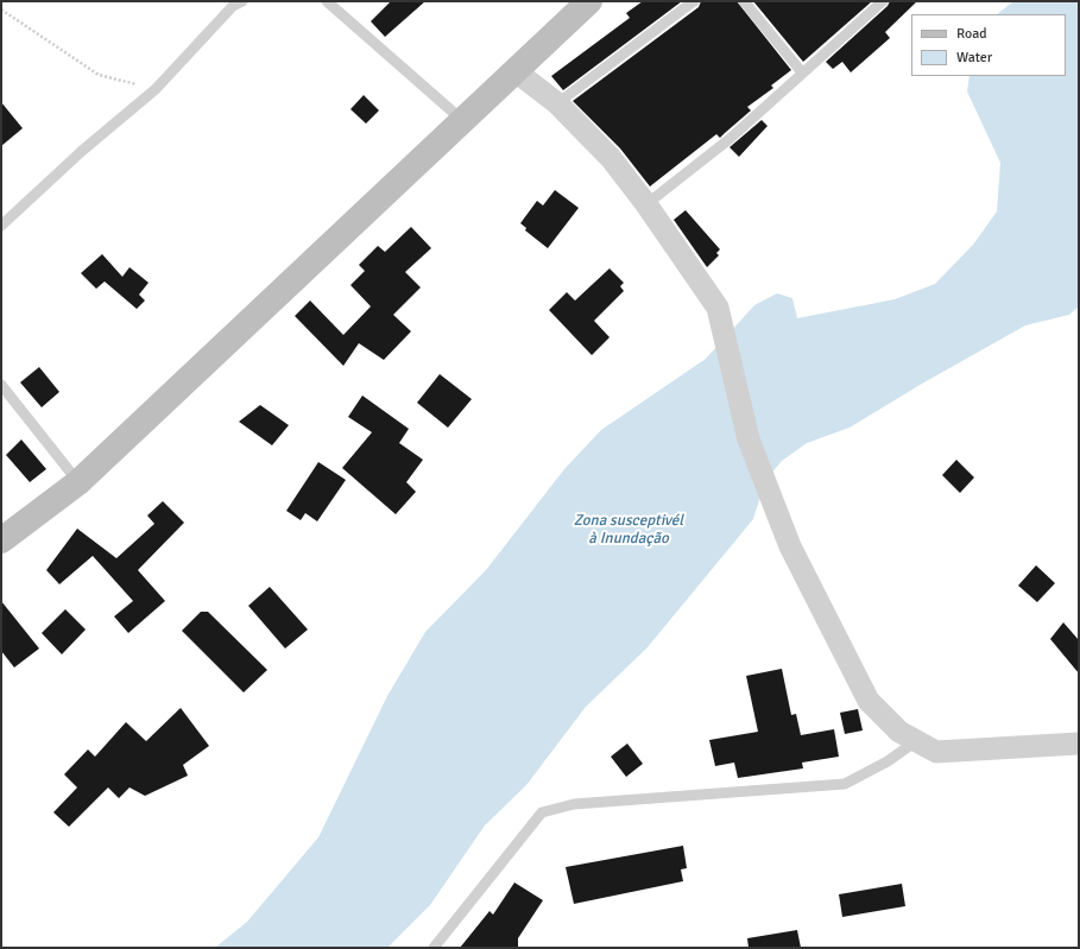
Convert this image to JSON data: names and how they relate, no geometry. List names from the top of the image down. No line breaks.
{"water":["Zona susceptivél à Inundação"],"legend":["Road","Water"]}
